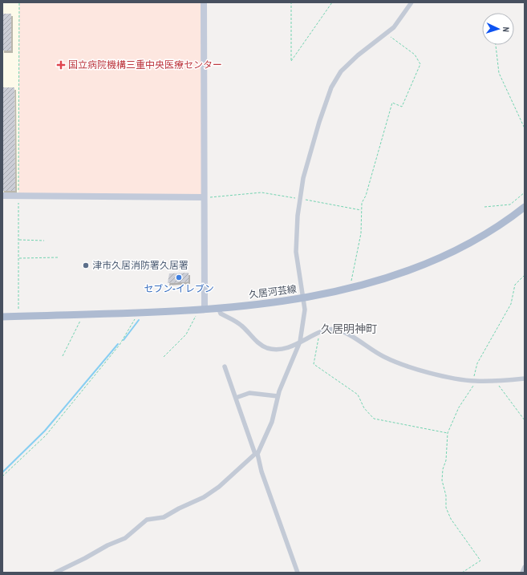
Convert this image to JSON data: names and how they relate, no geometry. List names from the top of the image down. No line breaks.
{"streets":{"main road":["久居河芸線"]},"districts":["久居明神町"],"places":{"health":["国立病院機構三重中央医療センター"],"other":["津市久居消防署久居署","セブン-イレブン"]},"north":"right"}
